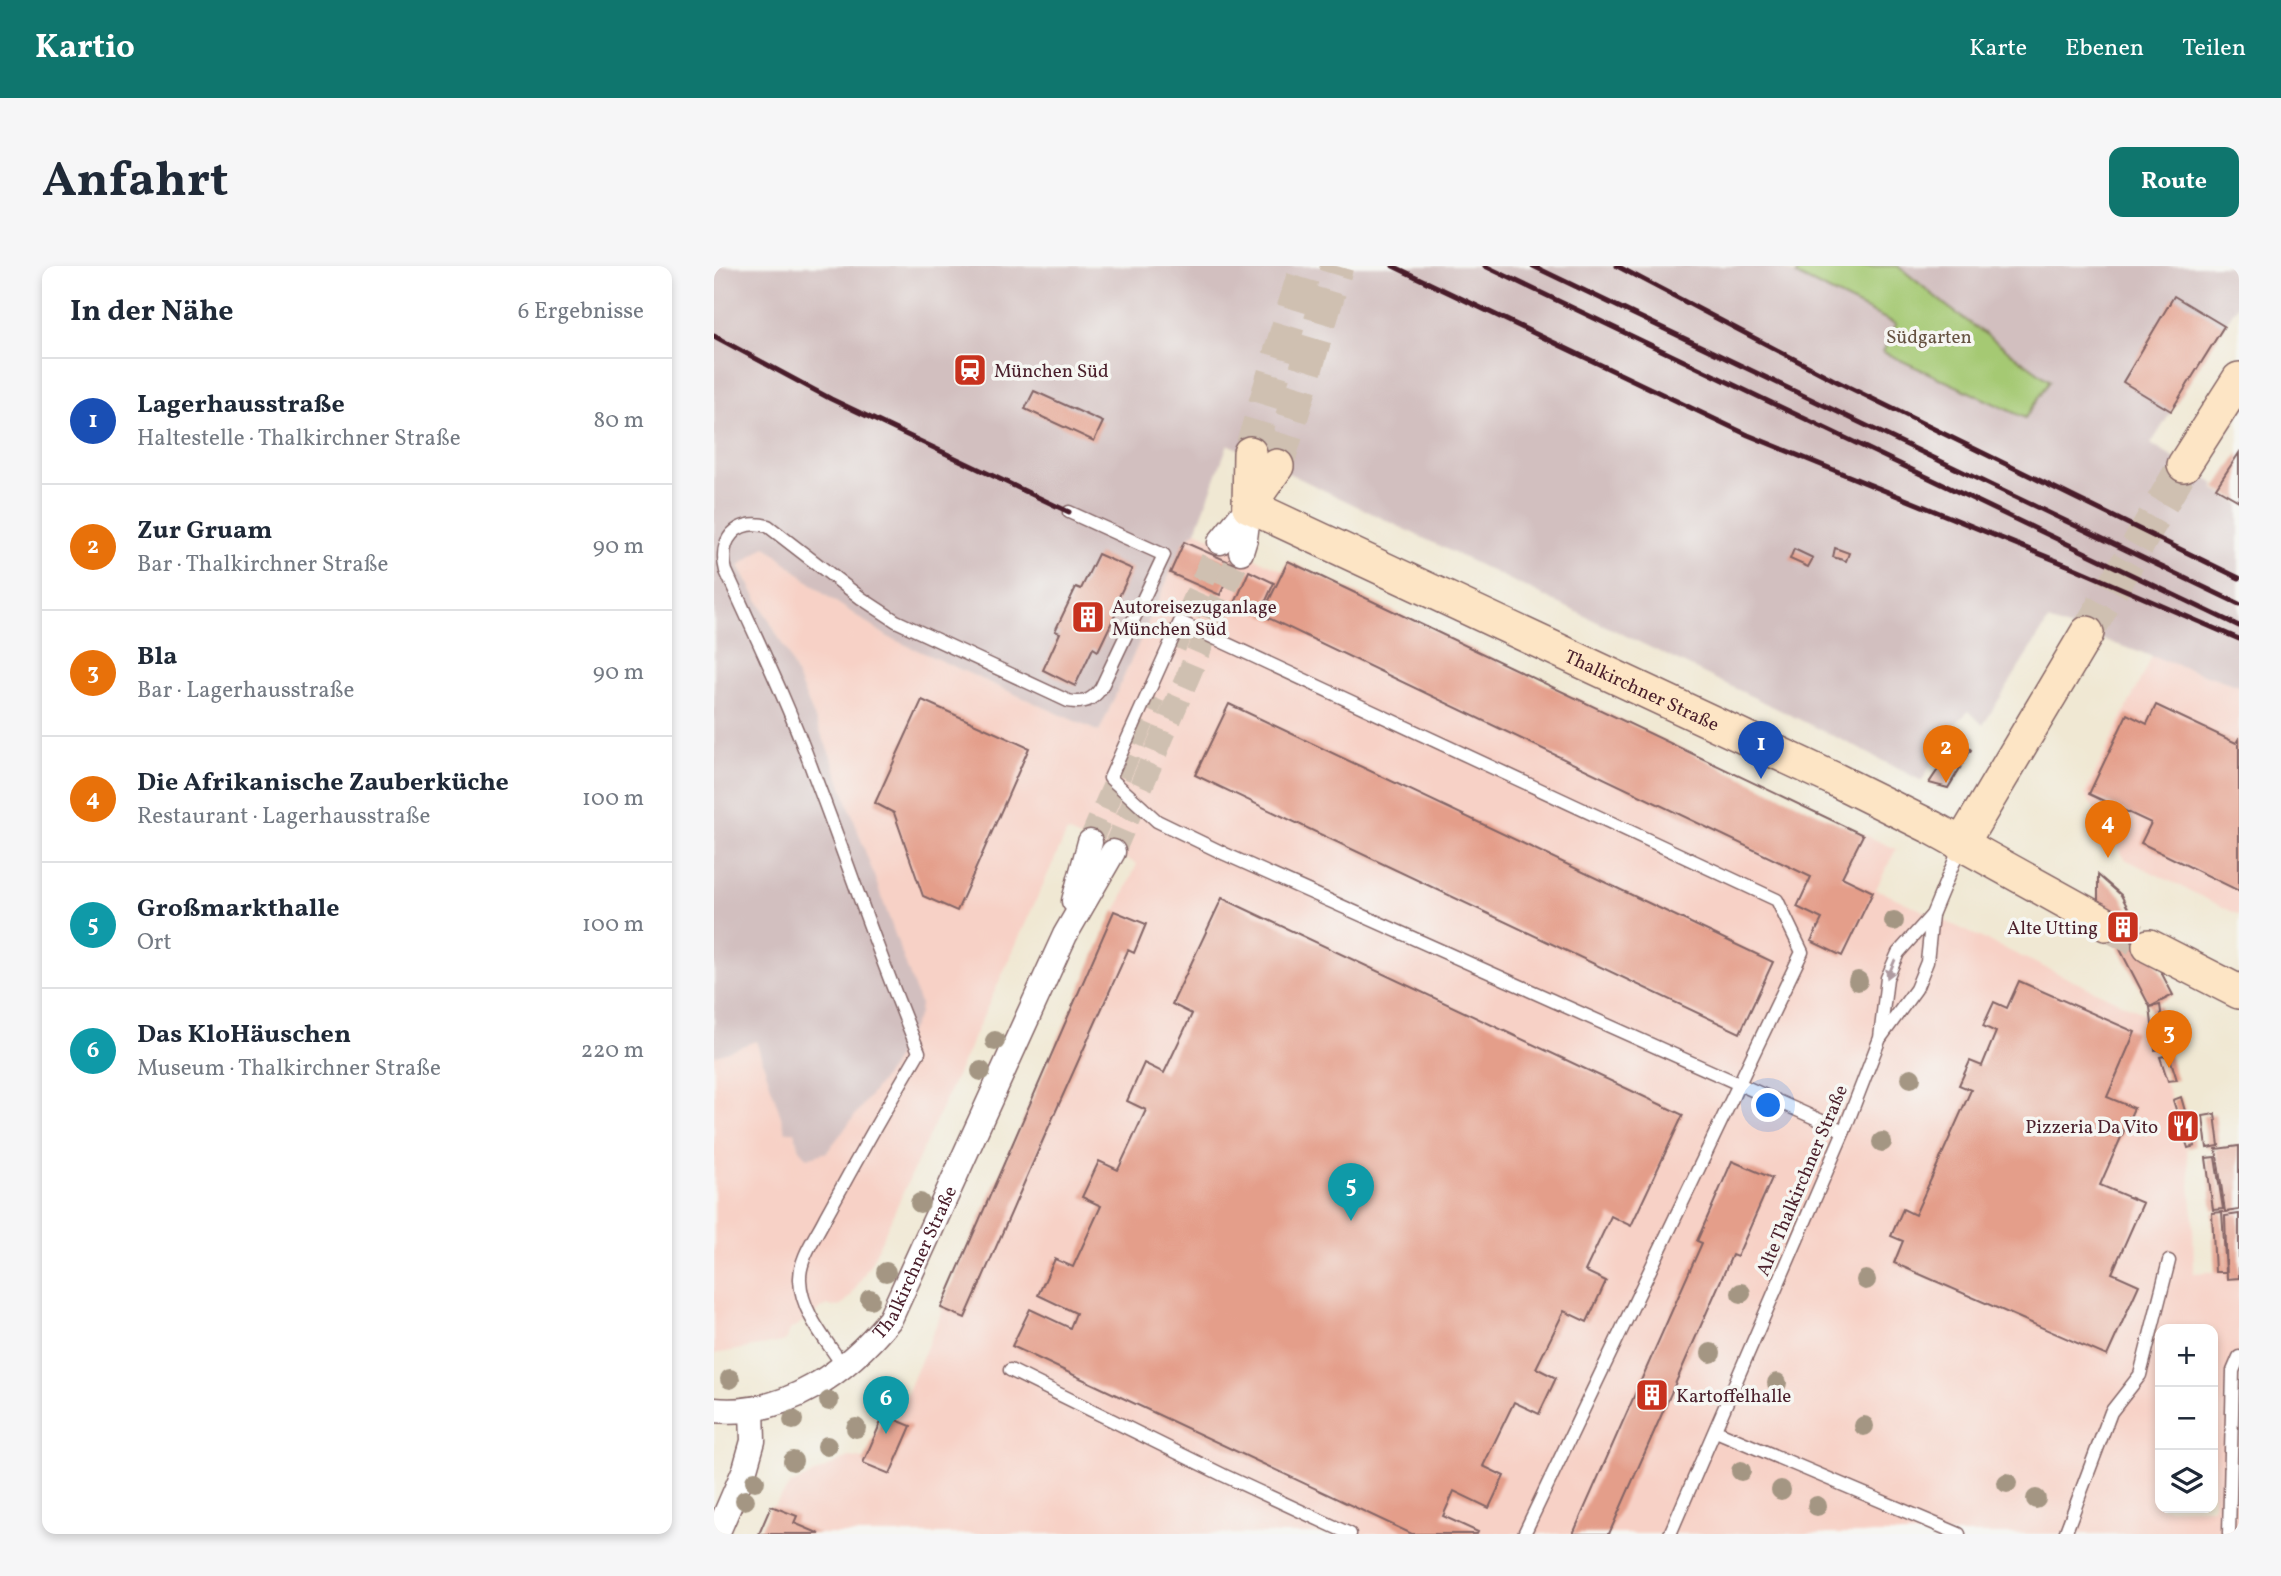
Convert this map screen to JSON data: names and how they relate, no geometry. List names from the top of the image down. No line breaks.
{"streets":{"street":["Thalkirchner Straße"],"lane":["Alte Thalkirchner Straße"]},"crossings":[["Thalkirchner Straße","Alte Thalkirchner Straße"]],"parks":["Südgarten"],"places":{"station":["München Süd"],"building":["Autoreisezuganlage München Süd","Alte Utting","Kartoffelhalle"],"restaurant":["Pizzeria Da Vito"]},"page":{"header":"Kartio","nav":["Karte","Ebenen","Teilen"],"buttons":"Route","title":"Anfahrt","heading":["In der Nähe","6 Ergebnisse"],"list":[{"mark":"1","name":"Lagerhausstraße","note":"Haltestelle · Thalkirchner Straße","value":"80 m"},{"mark":"2","name":"Zur Gruam","note":"Bar · Thalkirchner Straße","value":"90 m"},{"mark":"3","name":"Bla","note":"Bar · Lagerhausstraße","value":"90 m"},{"mark":"4","name":"Die Afrikanische Zauberküche","note":"Restaurant · Lagerhausstraße","value":"100 m"},{"mark":"5","name":"Großmarkthalle","note":"Ort","value":"100 m"},{"mark":"6","name":"Das KloHäuschen","note":"Museum · Thalkirchner Straße","value":"220 m"}],"pins":["1","2","4","3","5","6"],"map_buttons":["+","−"]}}
